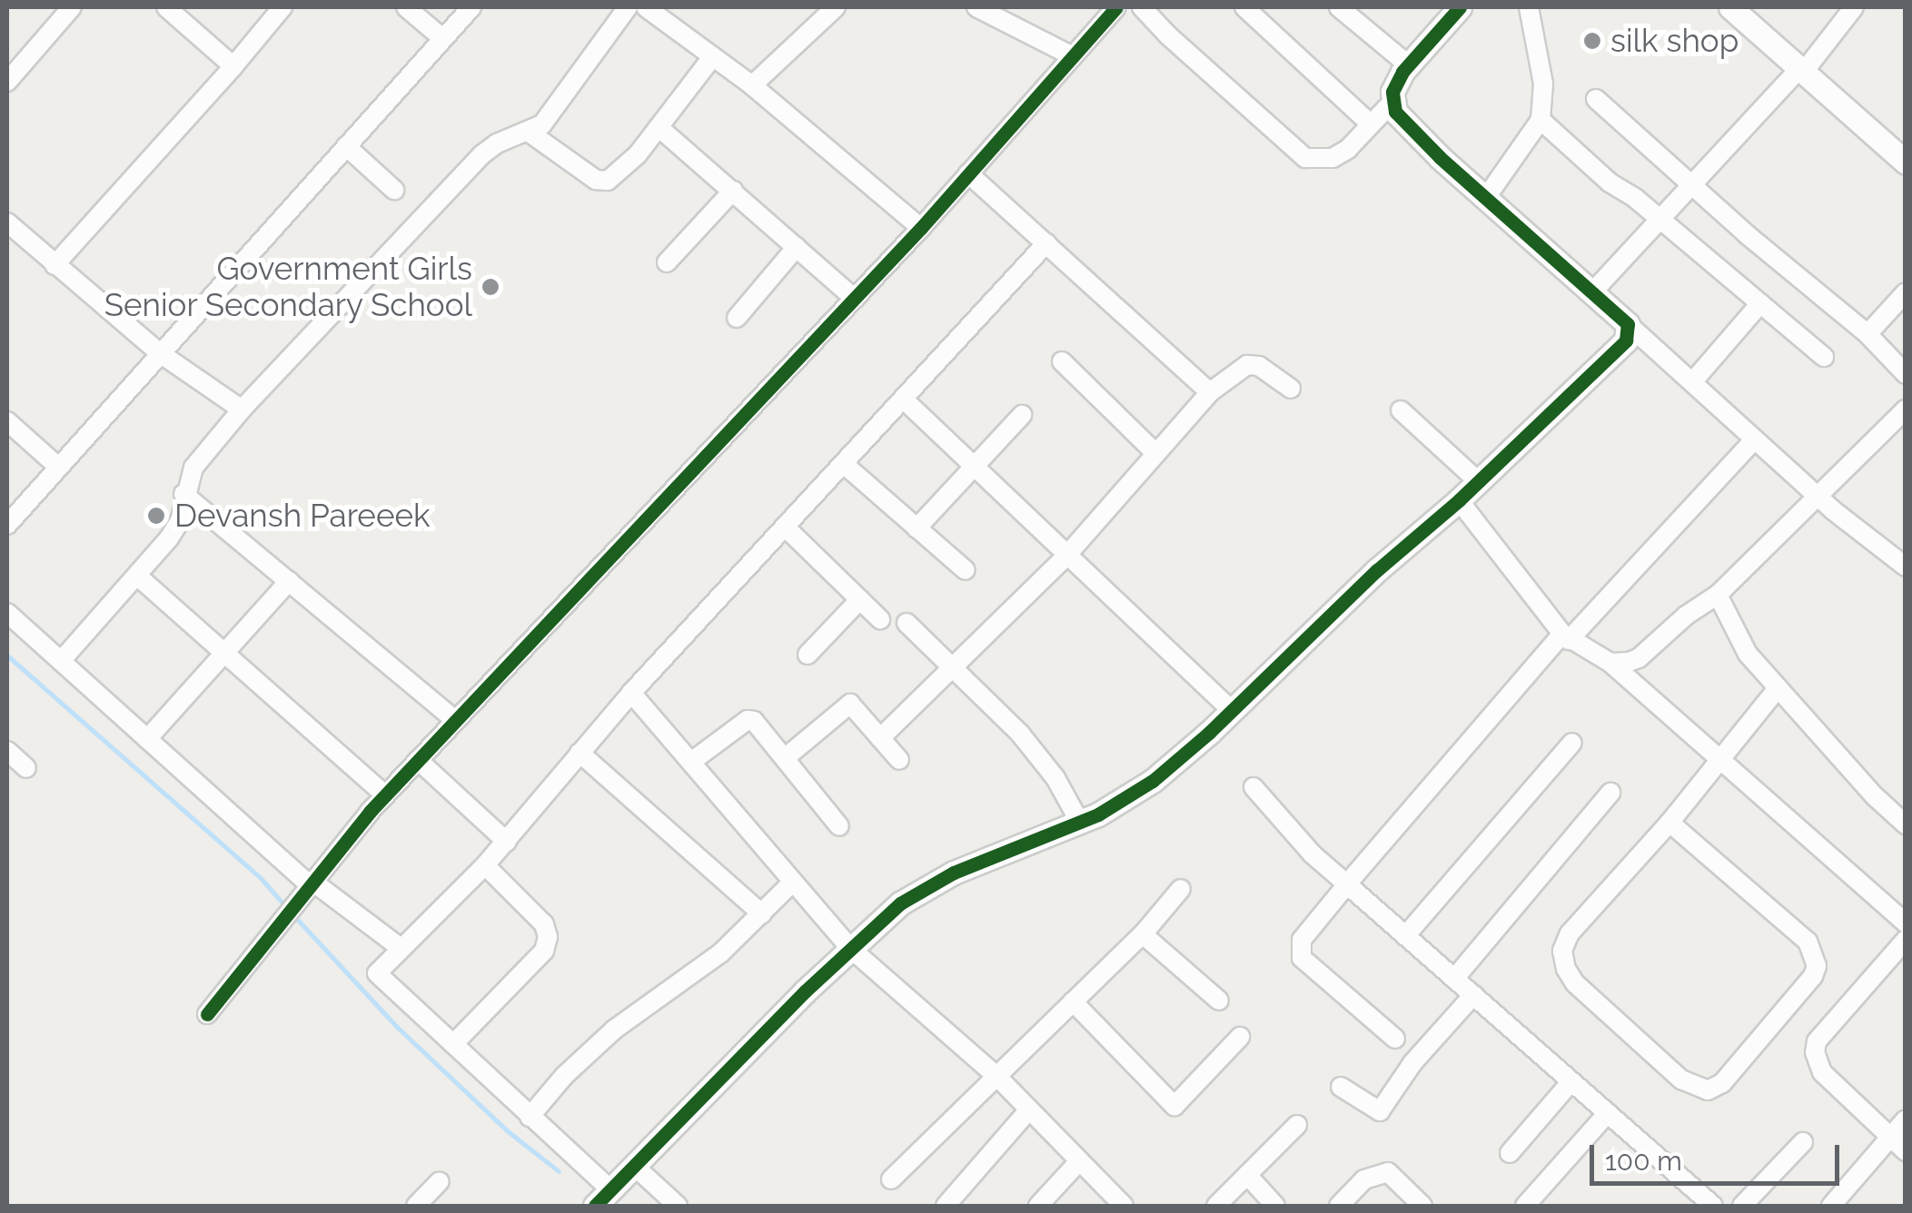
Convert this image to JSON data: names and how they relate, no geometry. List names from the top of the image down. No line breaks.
{"places":["silk shop","Government Girls Senior Secondary School","Devansh Pareeek"],"scale_bar":"100 m"}
